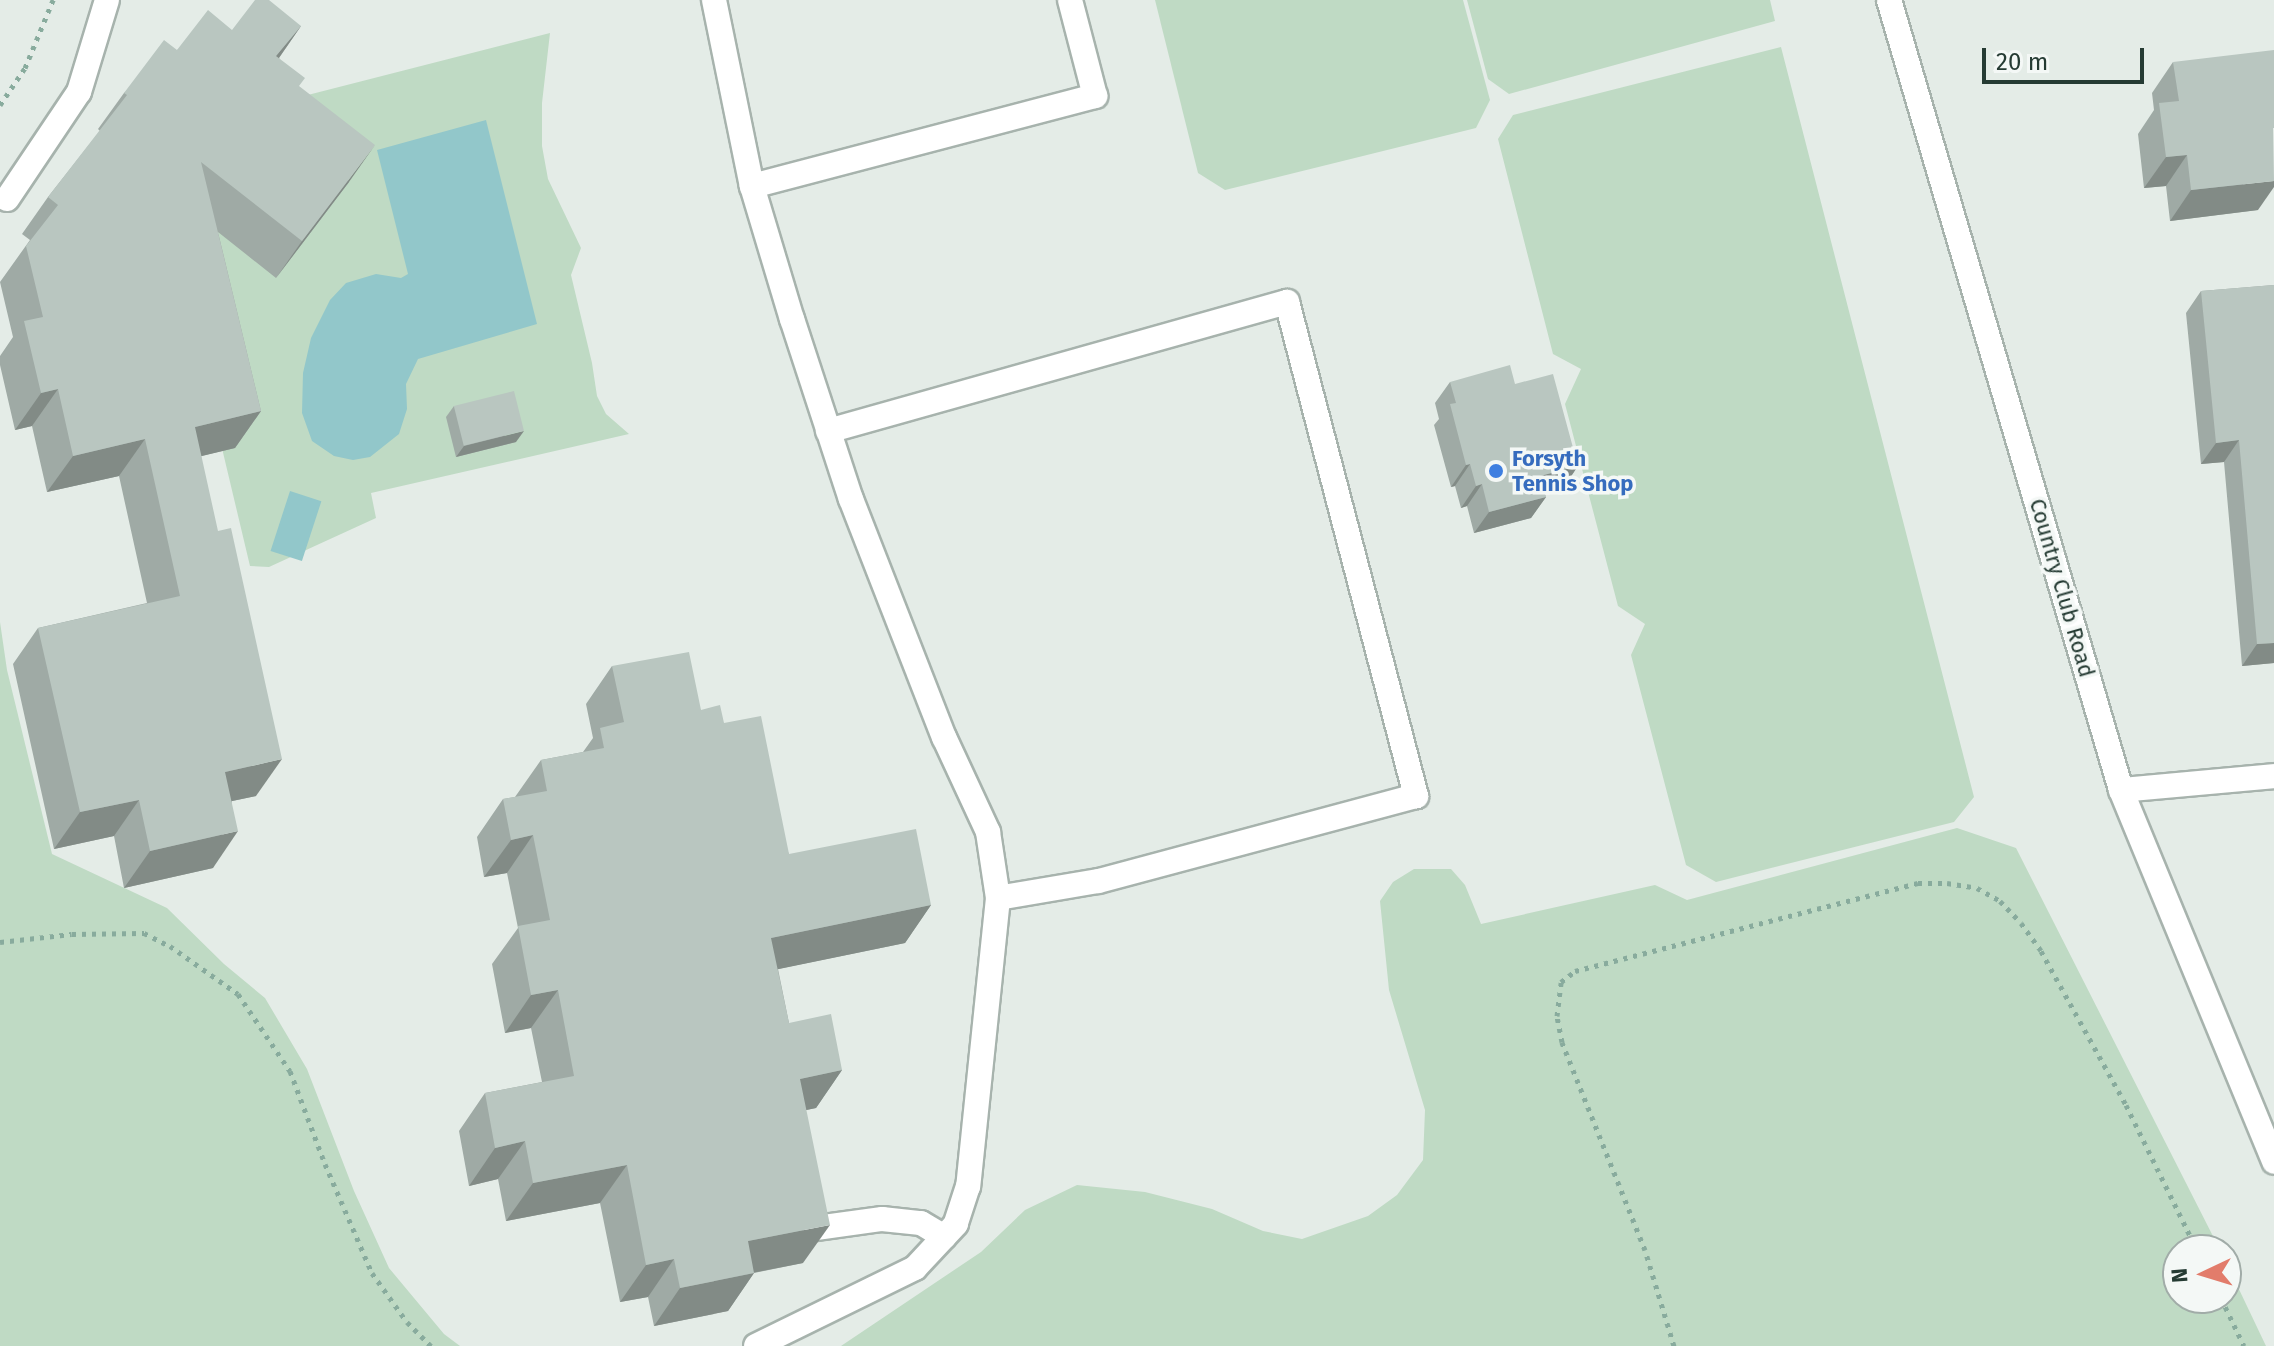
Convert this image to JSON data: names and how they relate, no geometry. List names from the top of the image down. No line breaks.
{"streets":{"main road":["Country Club Road"]},"places":["Forsyth Tennis Shop"],"scale_bar":"20 m","north":"left"}
